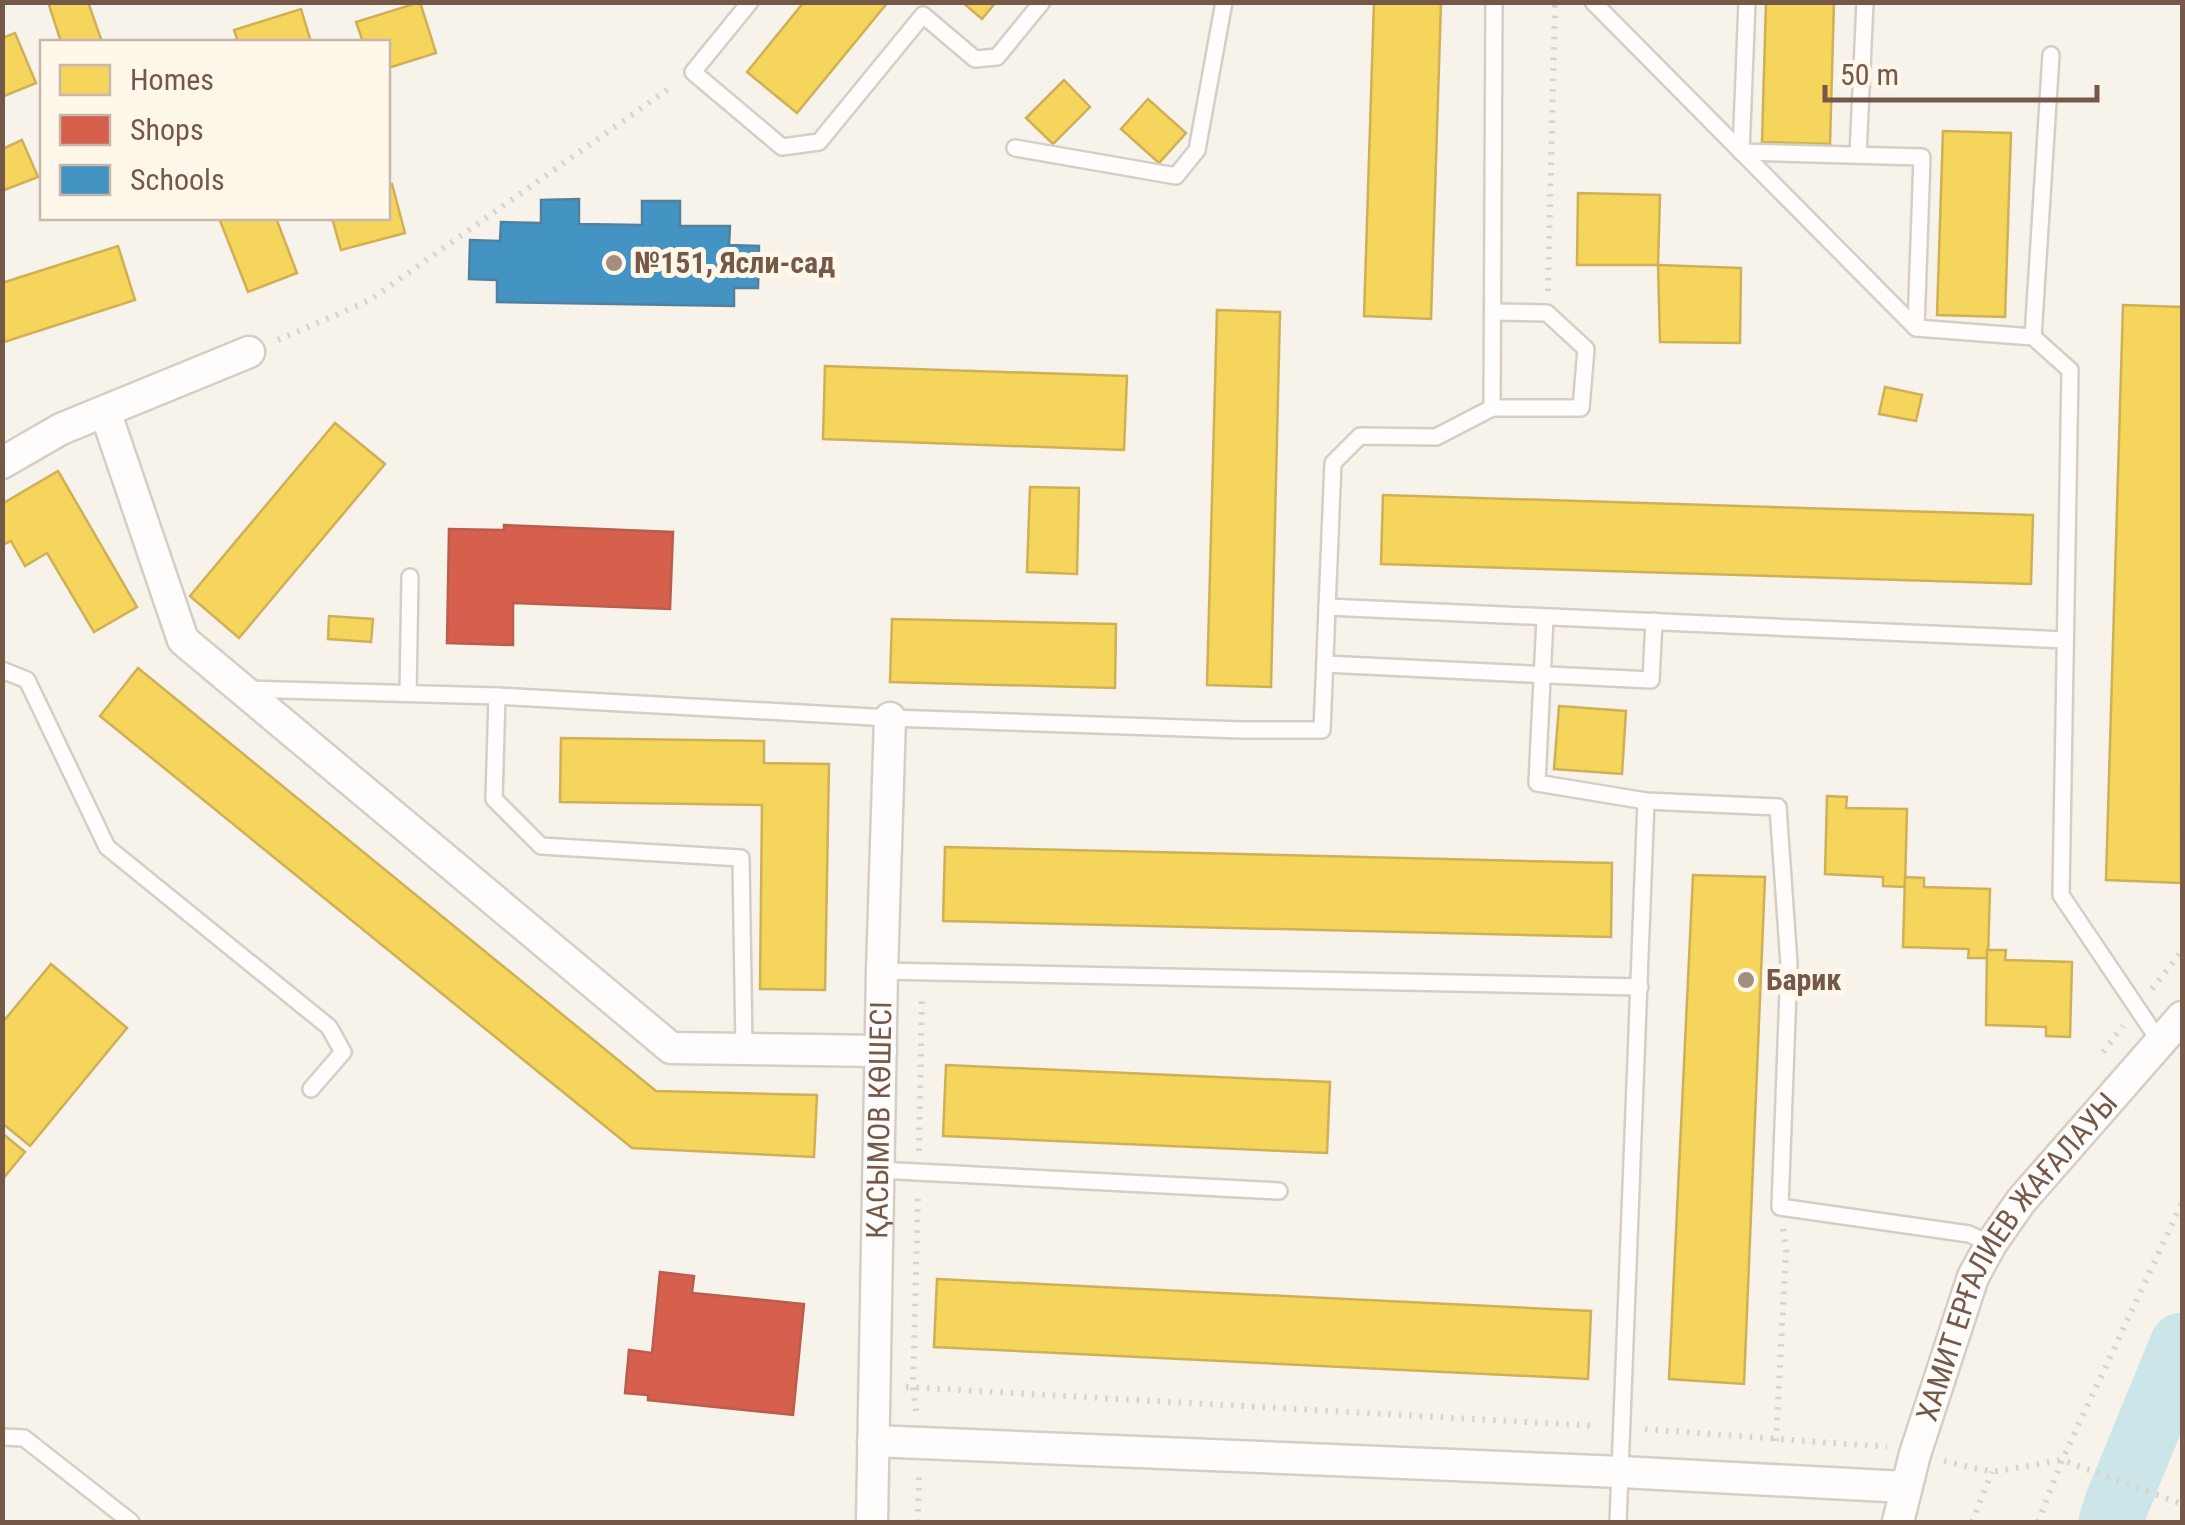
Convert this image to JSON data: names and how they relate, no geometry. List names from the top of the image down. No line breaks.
{"streets":{"street":["ҚАСЫМОВ КӨШЕСІ","ХАМИТ ЕРҒАЛИЕВ ЖАҒАЛАУЫ"]},"places":["№151, Ясли-сад","Барик"],"legend":["Homes","Shops","Schools"],"scale_bar":"50 m"}
